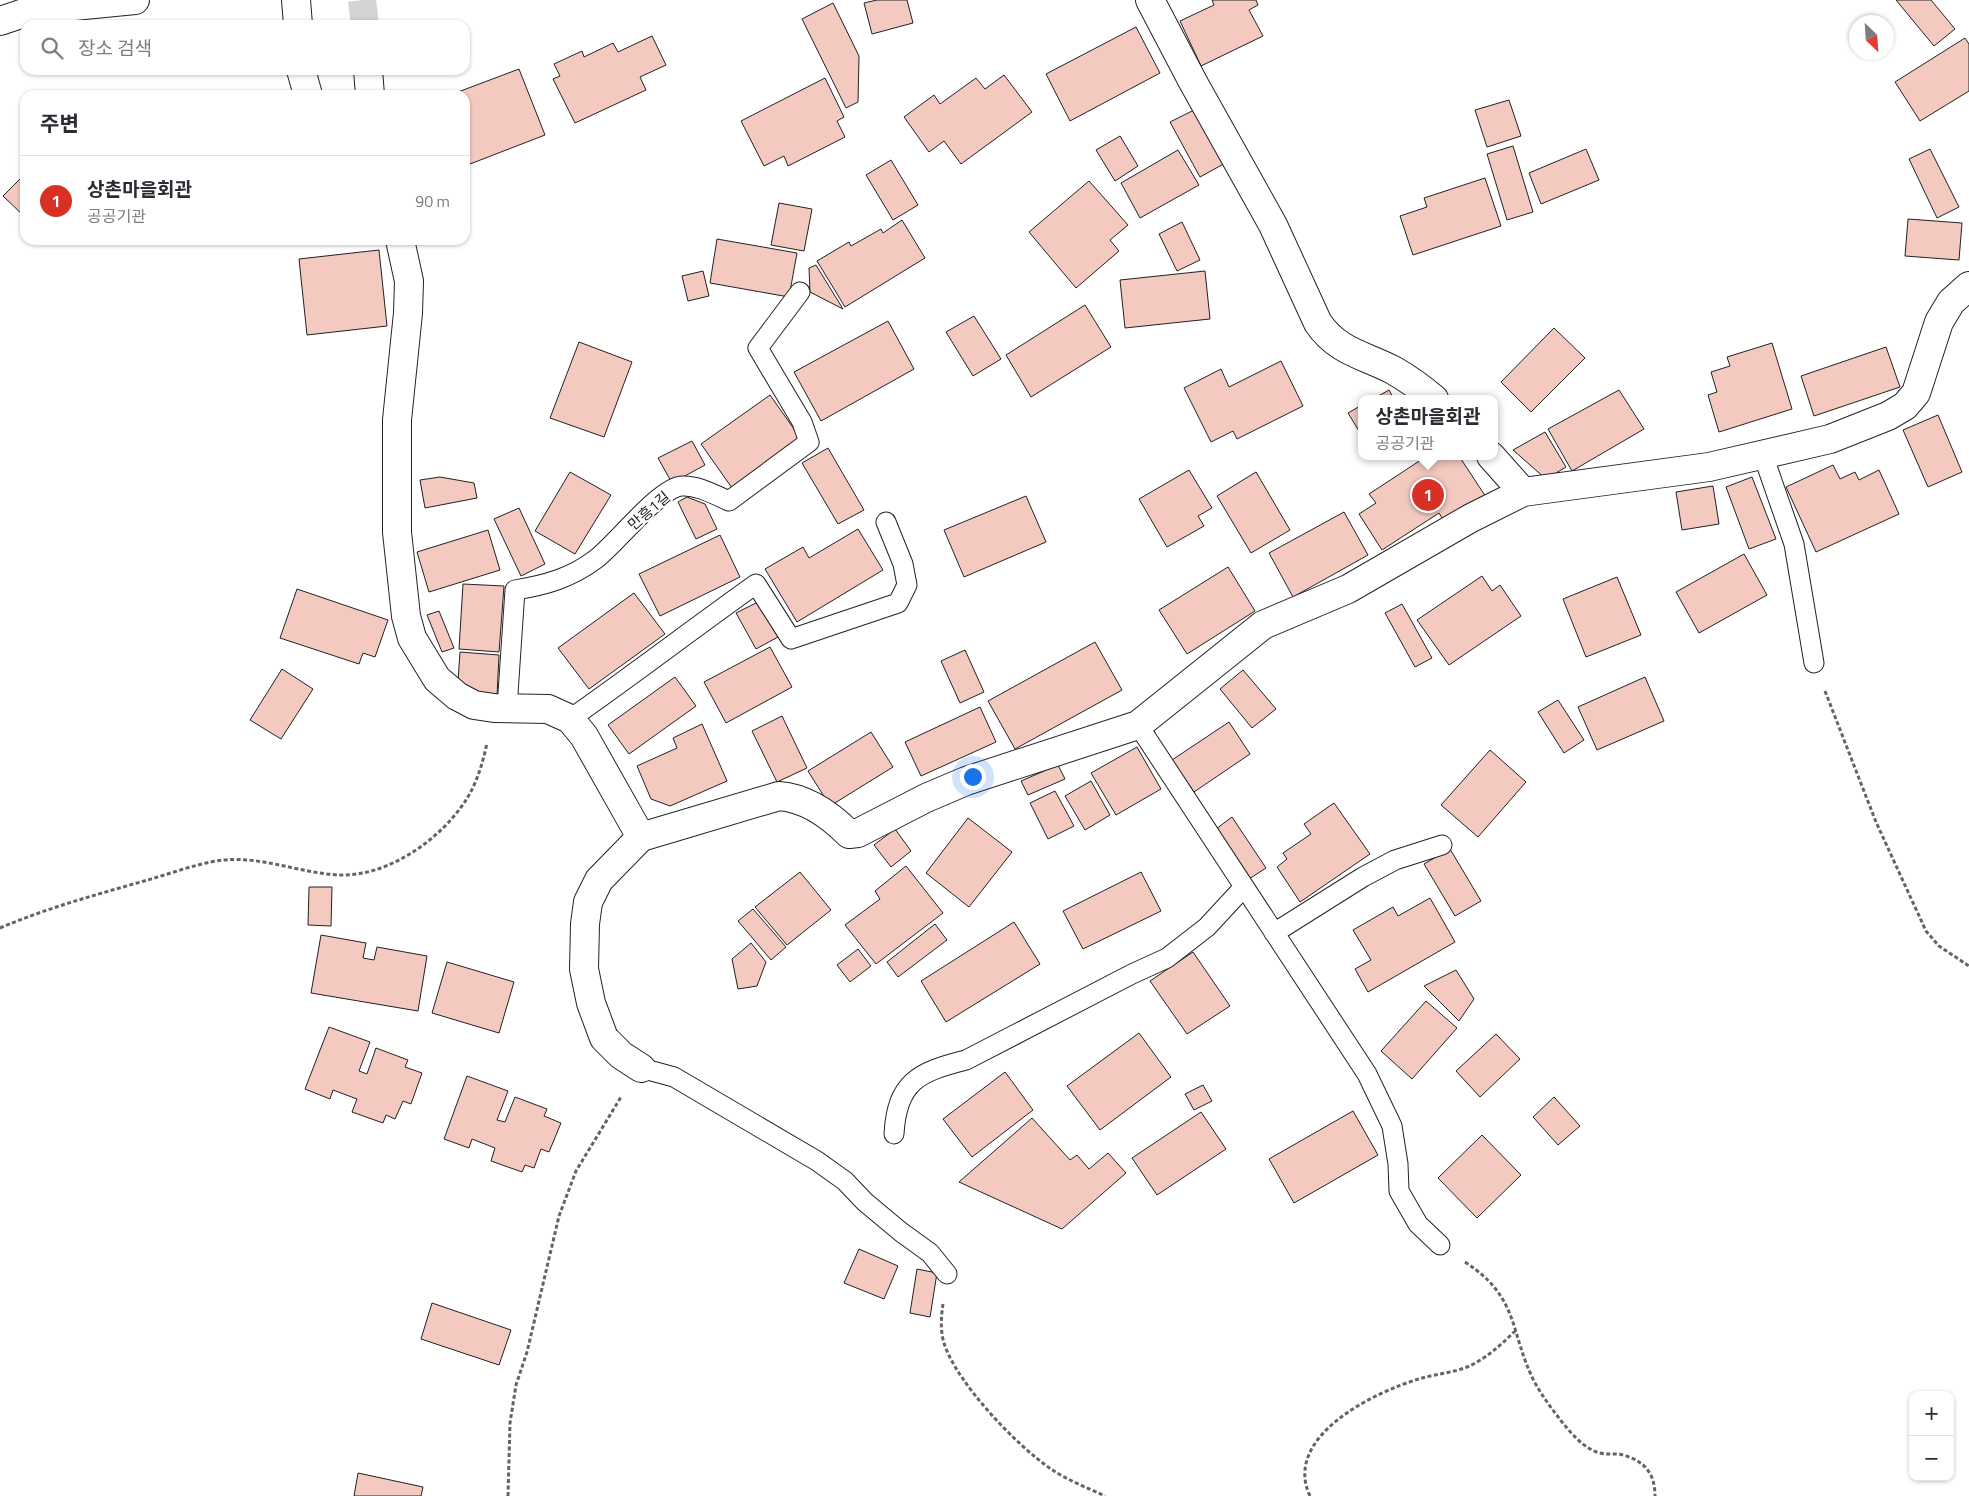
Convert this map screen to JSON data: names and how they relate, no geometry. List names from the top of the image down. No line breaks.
{"streets":{"lane":["만흥1길"]},"north":"bottom right","page":{"search":"장소 검색","heading":"주변","list":[{"mark":"1","name":"상촌마을회관","note":"공공기관","value":"90 m"}],"popup":["상촌마을회관","공공기관"],"pins":"1","map_buttons":["+","−"]}}
